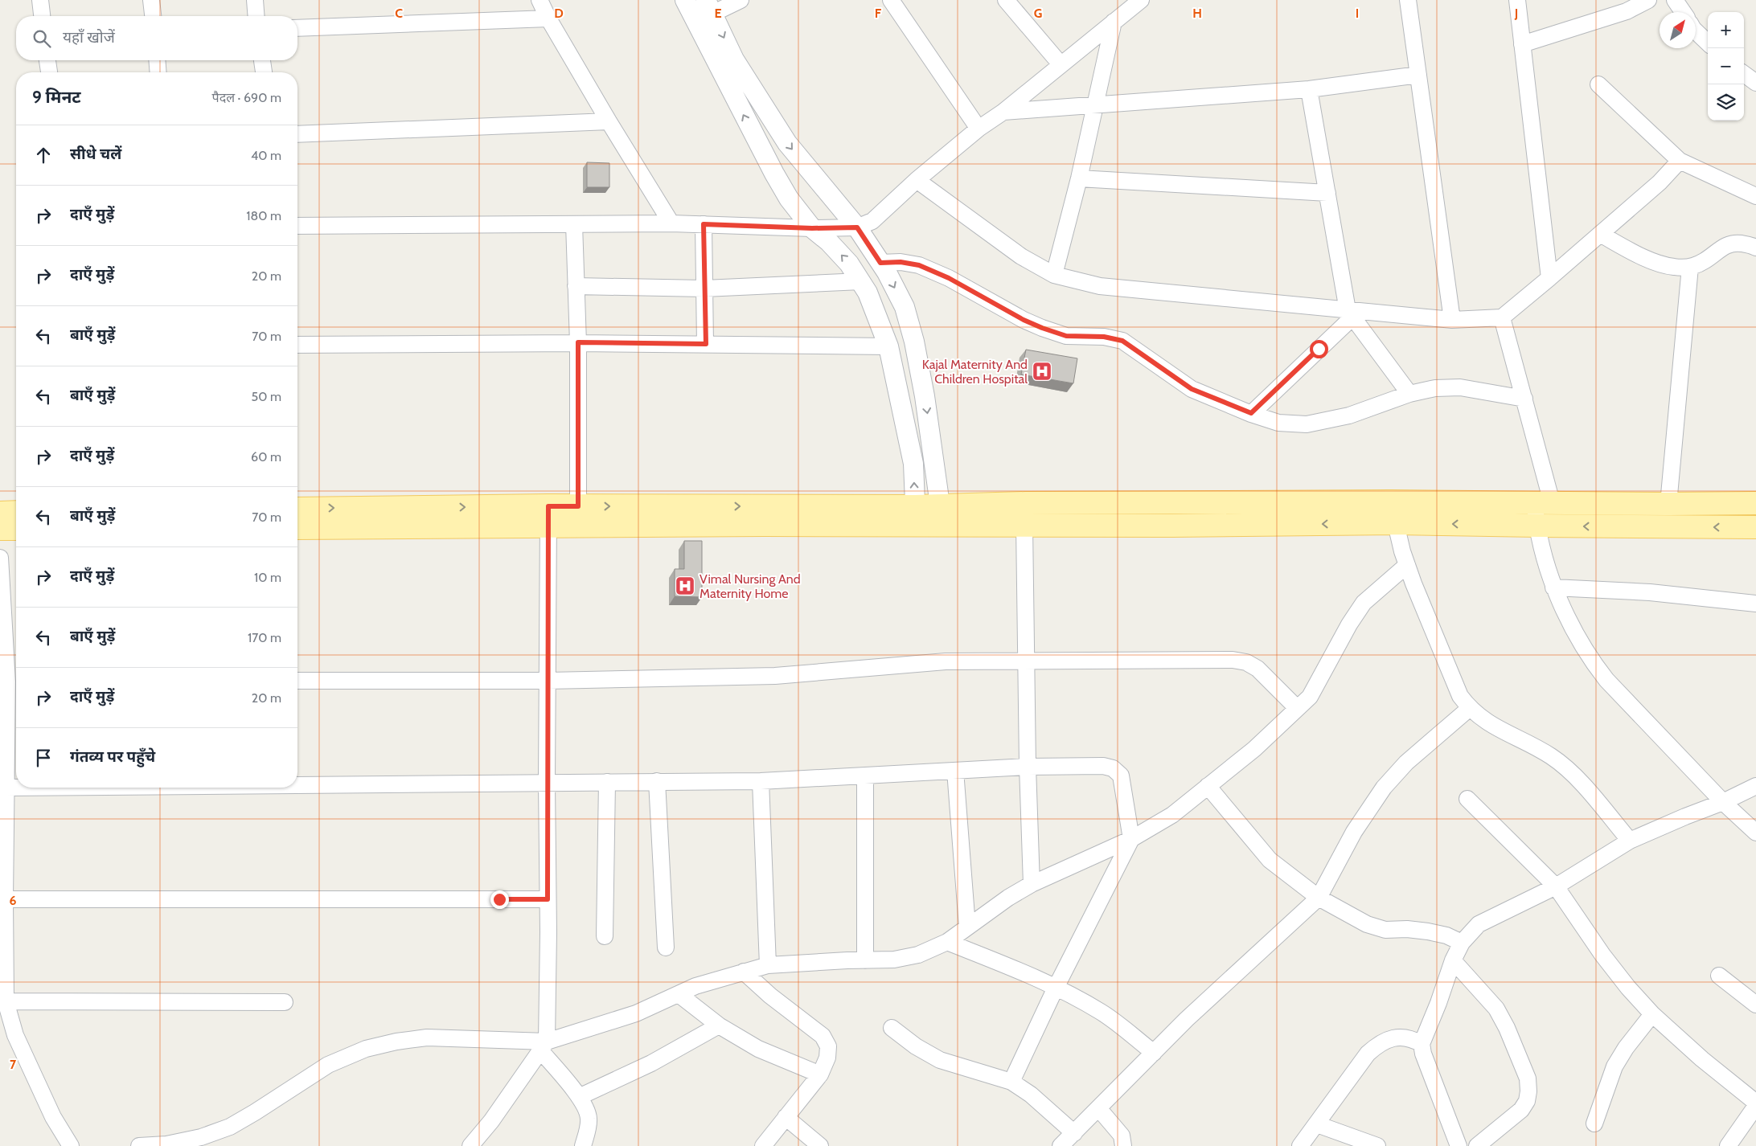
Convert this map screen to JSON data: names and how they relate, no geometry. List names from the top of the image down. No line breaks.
{"places":{"hospital":["Kajal Maternity And Children Hospital","Vimal Nursing And Maternity Home"]},"north":"top right","page":{"map_buttons":["+","−"],"search":"यहाँ खोजें","heading":["9 मिनट","पैदल · 690 m"],"list":[["सीधे चलें","40 m"],["दाएँ मुड़ें","180 m"],["दाएँ मुड़ें","20 m"],["बाएँ मुड़ें","70 m"],["बाएँ मुड़ें","50 m"],["दाएँ मुड़ें","60 m"],["बाएँ मुड़ें","70 m"],["दाएँ मुड़ें","10 m"],["बाएँ मुड़ें","170 m"],["दाएँ मुड़ें","20 m"],"गंतव्य पर पहुँचे"]},"grid":{"columns":["C","D","E","F","G","H","I","J"],"rows":["6","7"]}}
